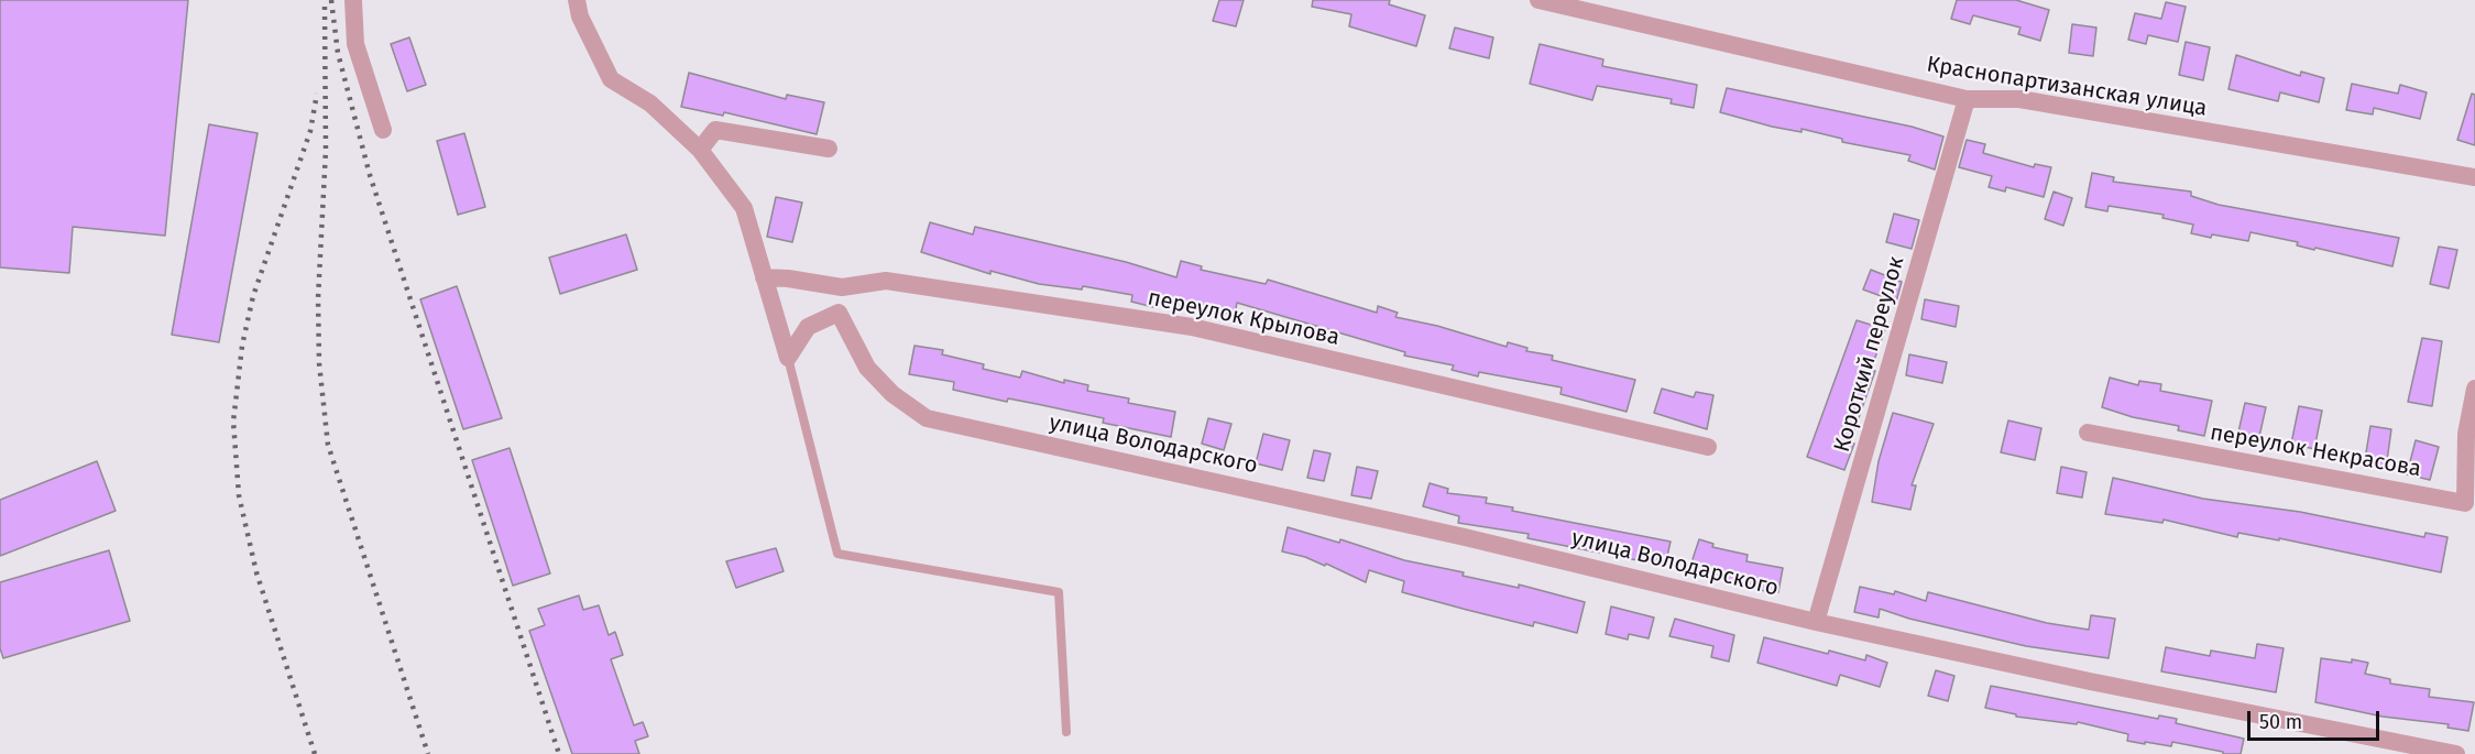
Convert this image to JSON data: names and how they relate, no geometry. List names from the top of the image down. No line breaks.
{"streets":{"street":["Краснопартизанская улица","переулок Крылова","Короткий переулок","улица Володарского","переулок Некрасова"]},"crossings":[["Краснопартизанская улица","Короткий переулок"],["Короткий переулок","улица Володарского"]],"scale_bar":"50 m"}
